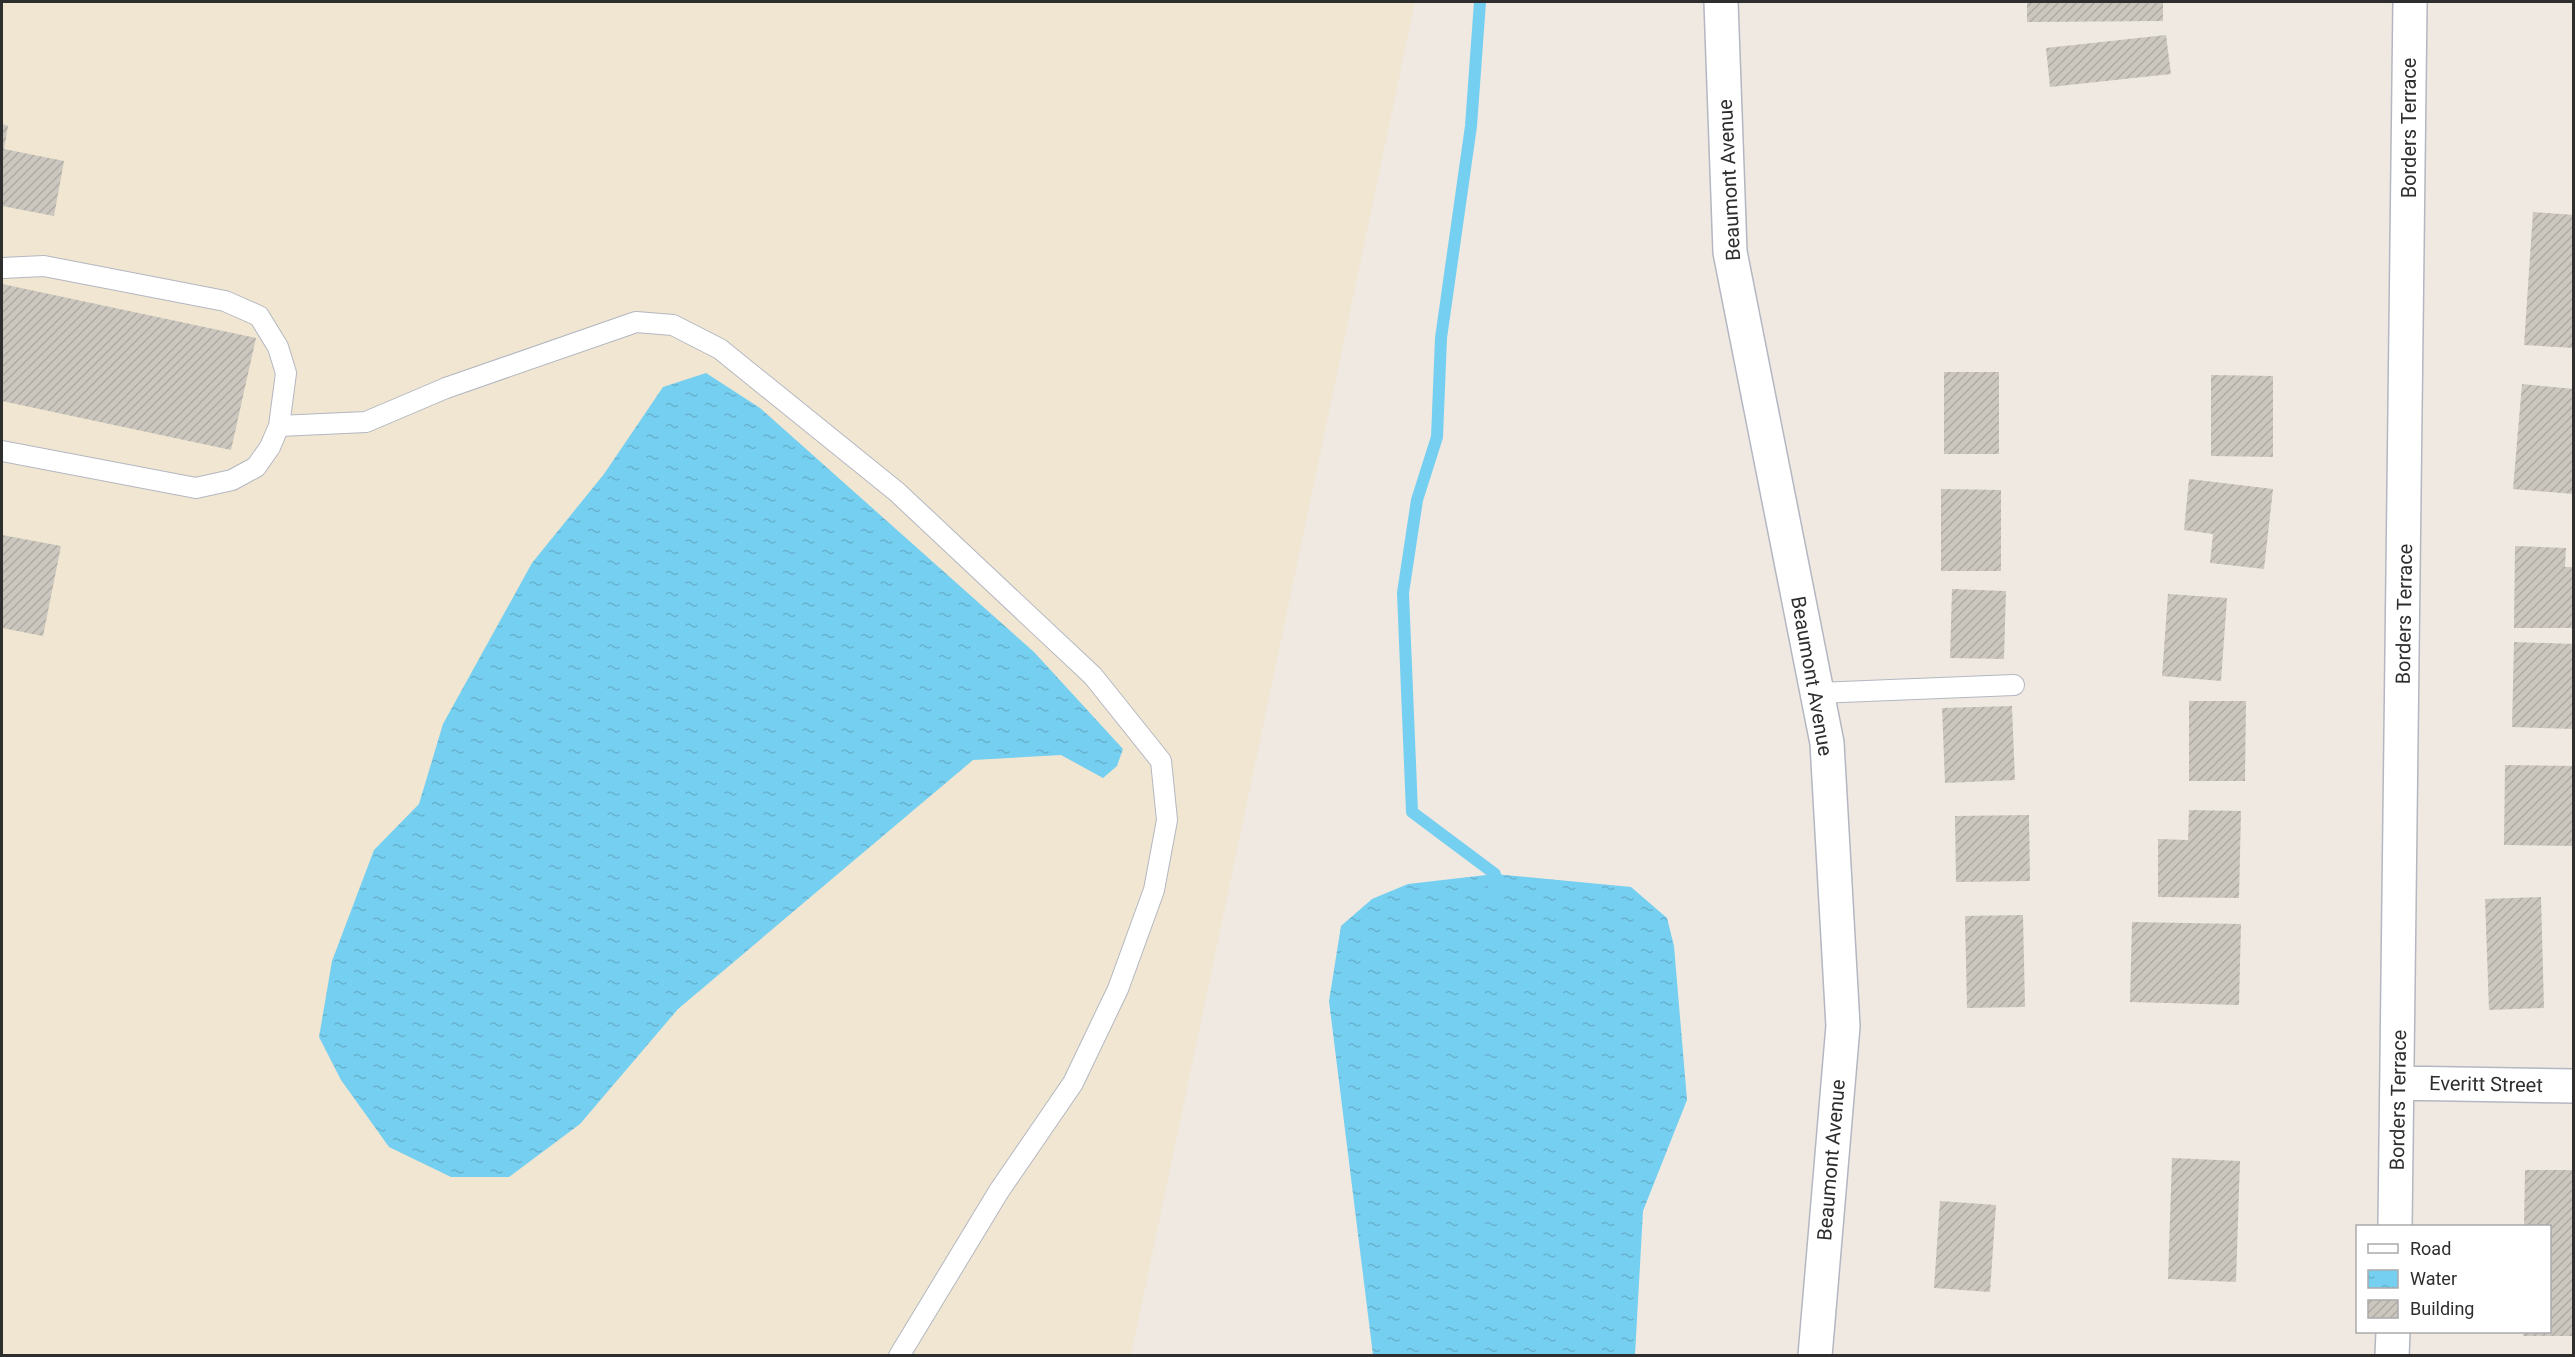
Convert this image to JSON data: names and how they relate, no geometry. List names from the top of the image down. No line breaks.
{"streets":{"street":["Borders Terrace","Beaumont Avenue","Everitt Street"]},"crossings":[["Borders Terrace","Everitt Street"]],"legend":["Road","Water","Building"]}
